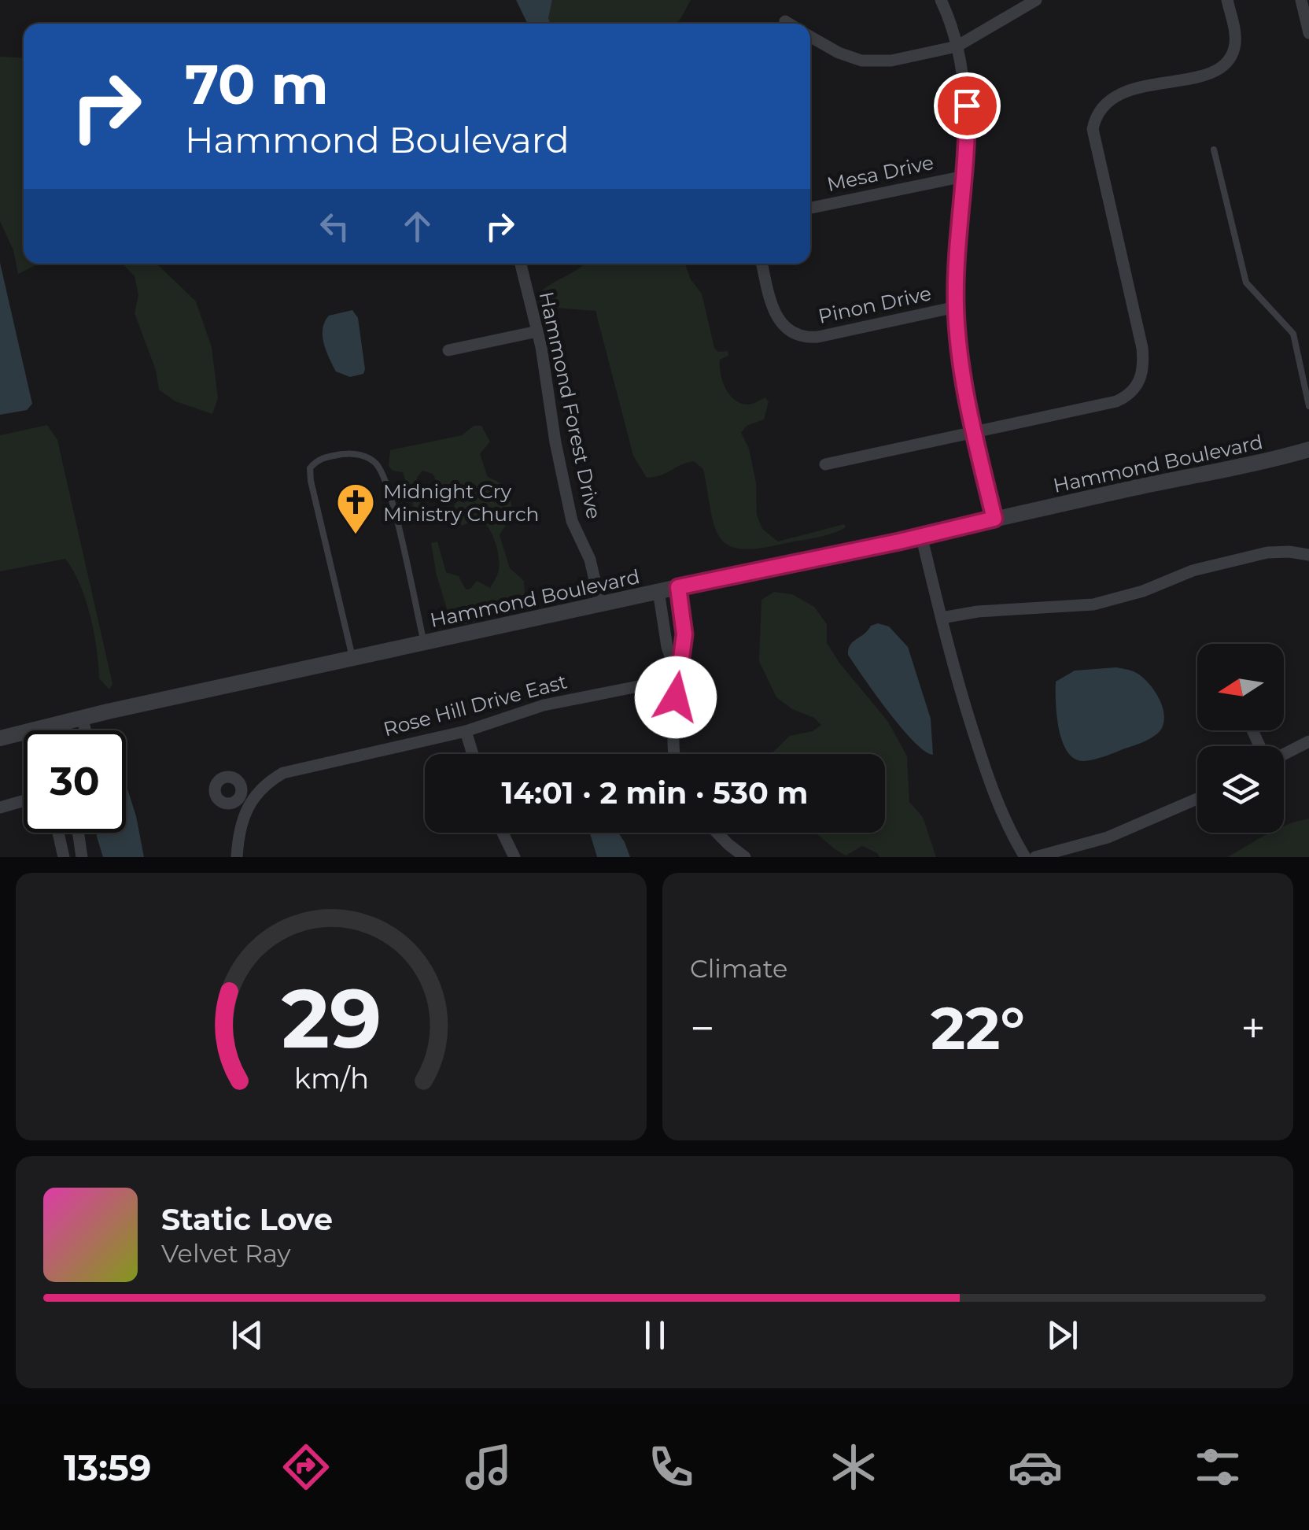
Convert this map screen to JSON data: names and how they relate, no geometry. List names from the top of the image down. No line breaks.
{"streets":{"street":["Mesa Drive","Pinon Drive","Hammond Forest Drive","Hammond Boulevard","Rose Hill Drive East"]},"crossings":[["Hammond Forest Drive","Hammond Boulevard"]],"places":{"church":["Midnight Cry Ministry Church"]},"north":"left","page":{"turn":["70 m","Hammond Boulevard"],"limit":"30","trip":"14:01 · 2 min · 530 m","tile":"Climate","heat":["−","22°","+"],"song":["Static Love","Velvet Ray"],"tabs":"13:59","gauge":["29","km/h"]}}
